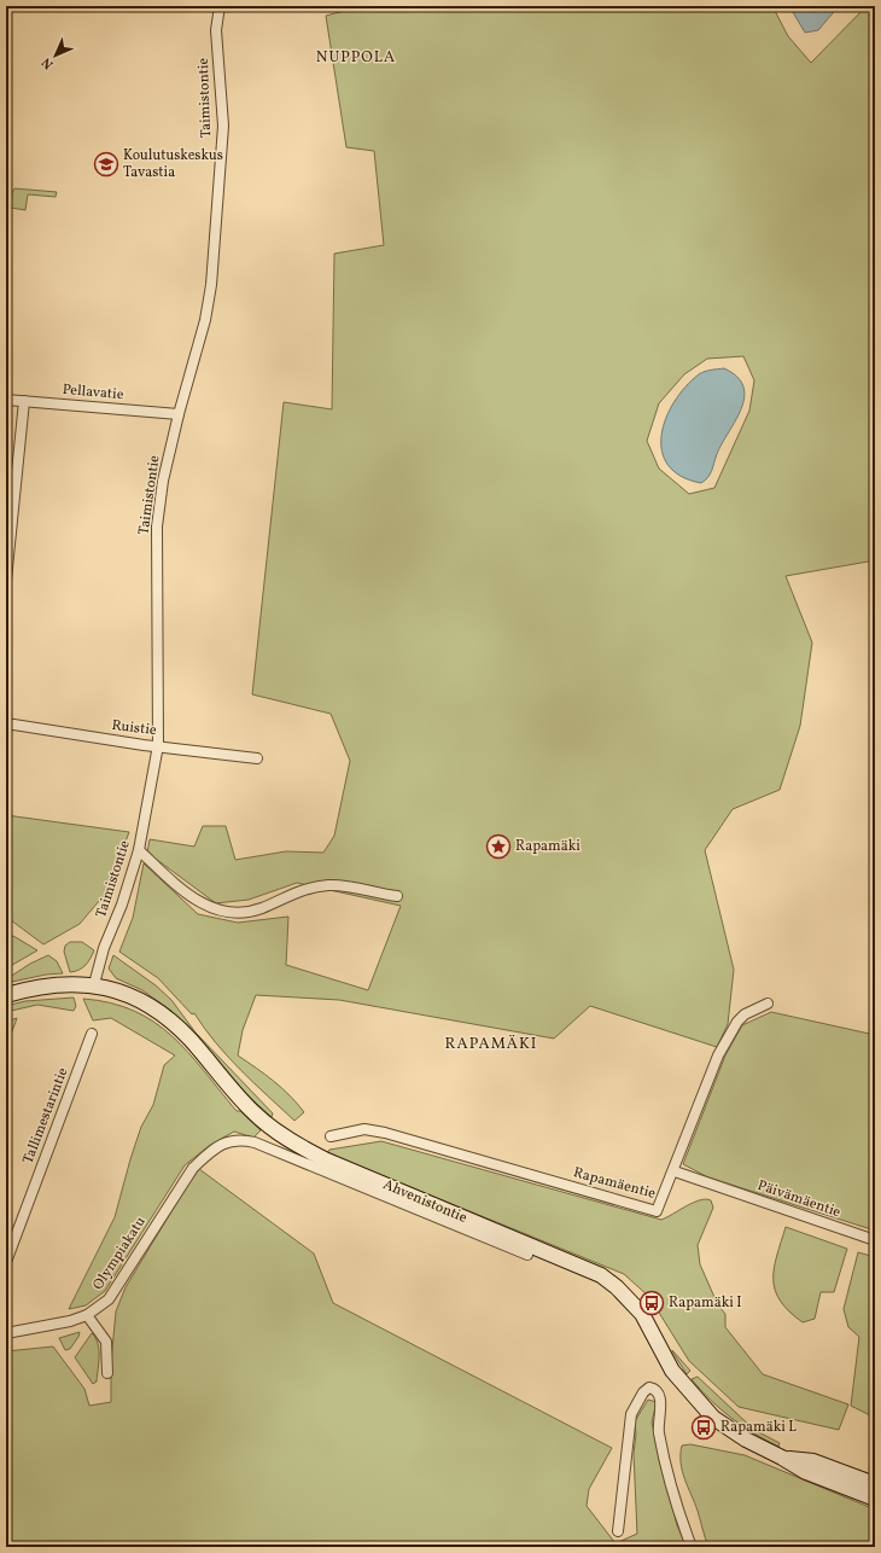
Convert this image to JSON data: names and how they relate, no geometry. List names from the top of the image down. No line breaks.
{"streets":{"main road":["Ahvenistontie"],"street":["Taimistontie","Pellavatie","Ruistie","Tallimestarintie","Rapamäentie","Päivämäentie","Olympiakatu"]},"crossings":[["Taimistontie","Pellavatie"],["Taimistontie","Ruistie"],["Taimistontie","Ahvenistontie"],["Rapamäentie","Päivämäentie"]],"districts":["NUPPOLA","RAPAMÄKI"],"places":{"school or university":["Koulutuskeskus Tavastia"],"place":["Rapamäki"],"bus stop":["Rapamäki I","Rapamäki L"]},"north":"bottom left"}
